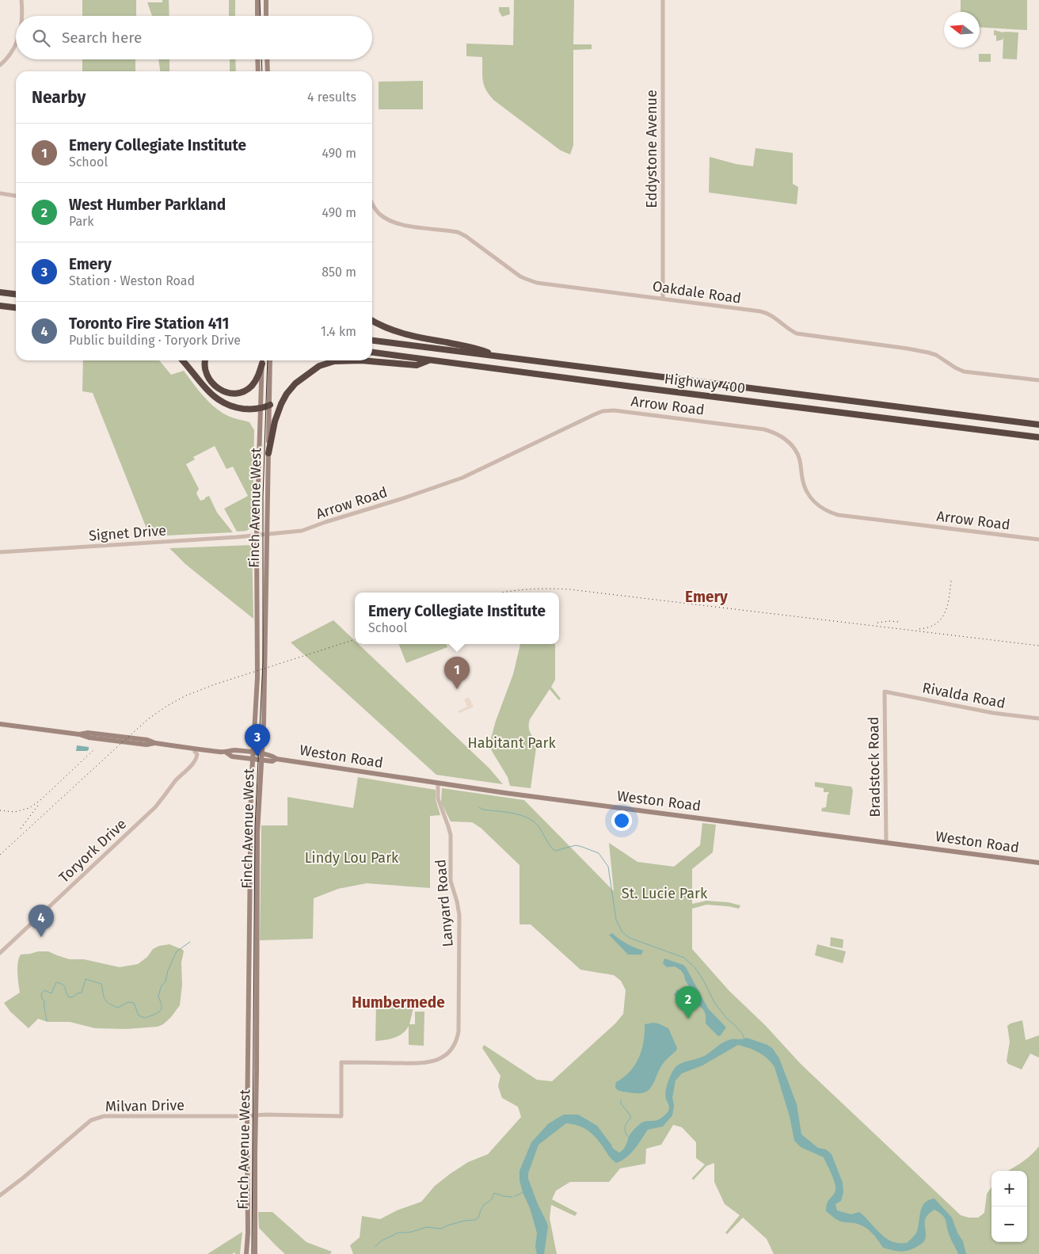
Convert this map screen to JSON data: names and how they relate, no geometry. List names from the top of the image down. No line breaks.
{"streets":{"highway":["Highway 400"],"main road":["Finch Avenue West","Weston Road"],"street":["Eddystone Avenue","Oakdale Road","Arrow Road","Signet Drive","Rivalda Road","Bradstock Road","Toryork Drive","Lanyard Road","Milvan Drive"]},"crossings":[["Eddystone Avenue","Oakdale Road"],["Arrow Road","Finch Avenue West"],["Arrow Road","Signet Drive"],["Finch Avenue West","Signet Drive"],["Finch Avenue West","Weston Road"],["Finch Avenue West","Milvan Drive"],["Rivalda Road","Bradstock Road"],["Weston Road","Bradstock Road"],["Weston Road","Toryork Drive"],["Weston Road","Lanyard Road"],["Lanyard Road","Milvan Drive"]],"districts":["Emery","Humbermede"],"parks":["Habitant Park","Lindy Lou Park","St. Lucie Park"],"north":"left","page":{"search":"Search here","heading":["Nearby","4 results"],"list":[{"mark":"1","name":"Emery Collegiate Institute","note":"School","value":"490 m"},{"mark":"2","name":"West Humber Parkland","note":"Park","value":"490 m"},{"mark":"3","name":"Emery","note":"Station · Weston Road","value":"850 m"},{"mark":"4","name":"Toronto Fire Station 411","note":"Public building · Toryork Drive","value":"1.4 km"}],"popup":["Emery Collegiate Institute","School"],"pins":["1","3","4","2"],"map_buttons":["+","−"]}}
